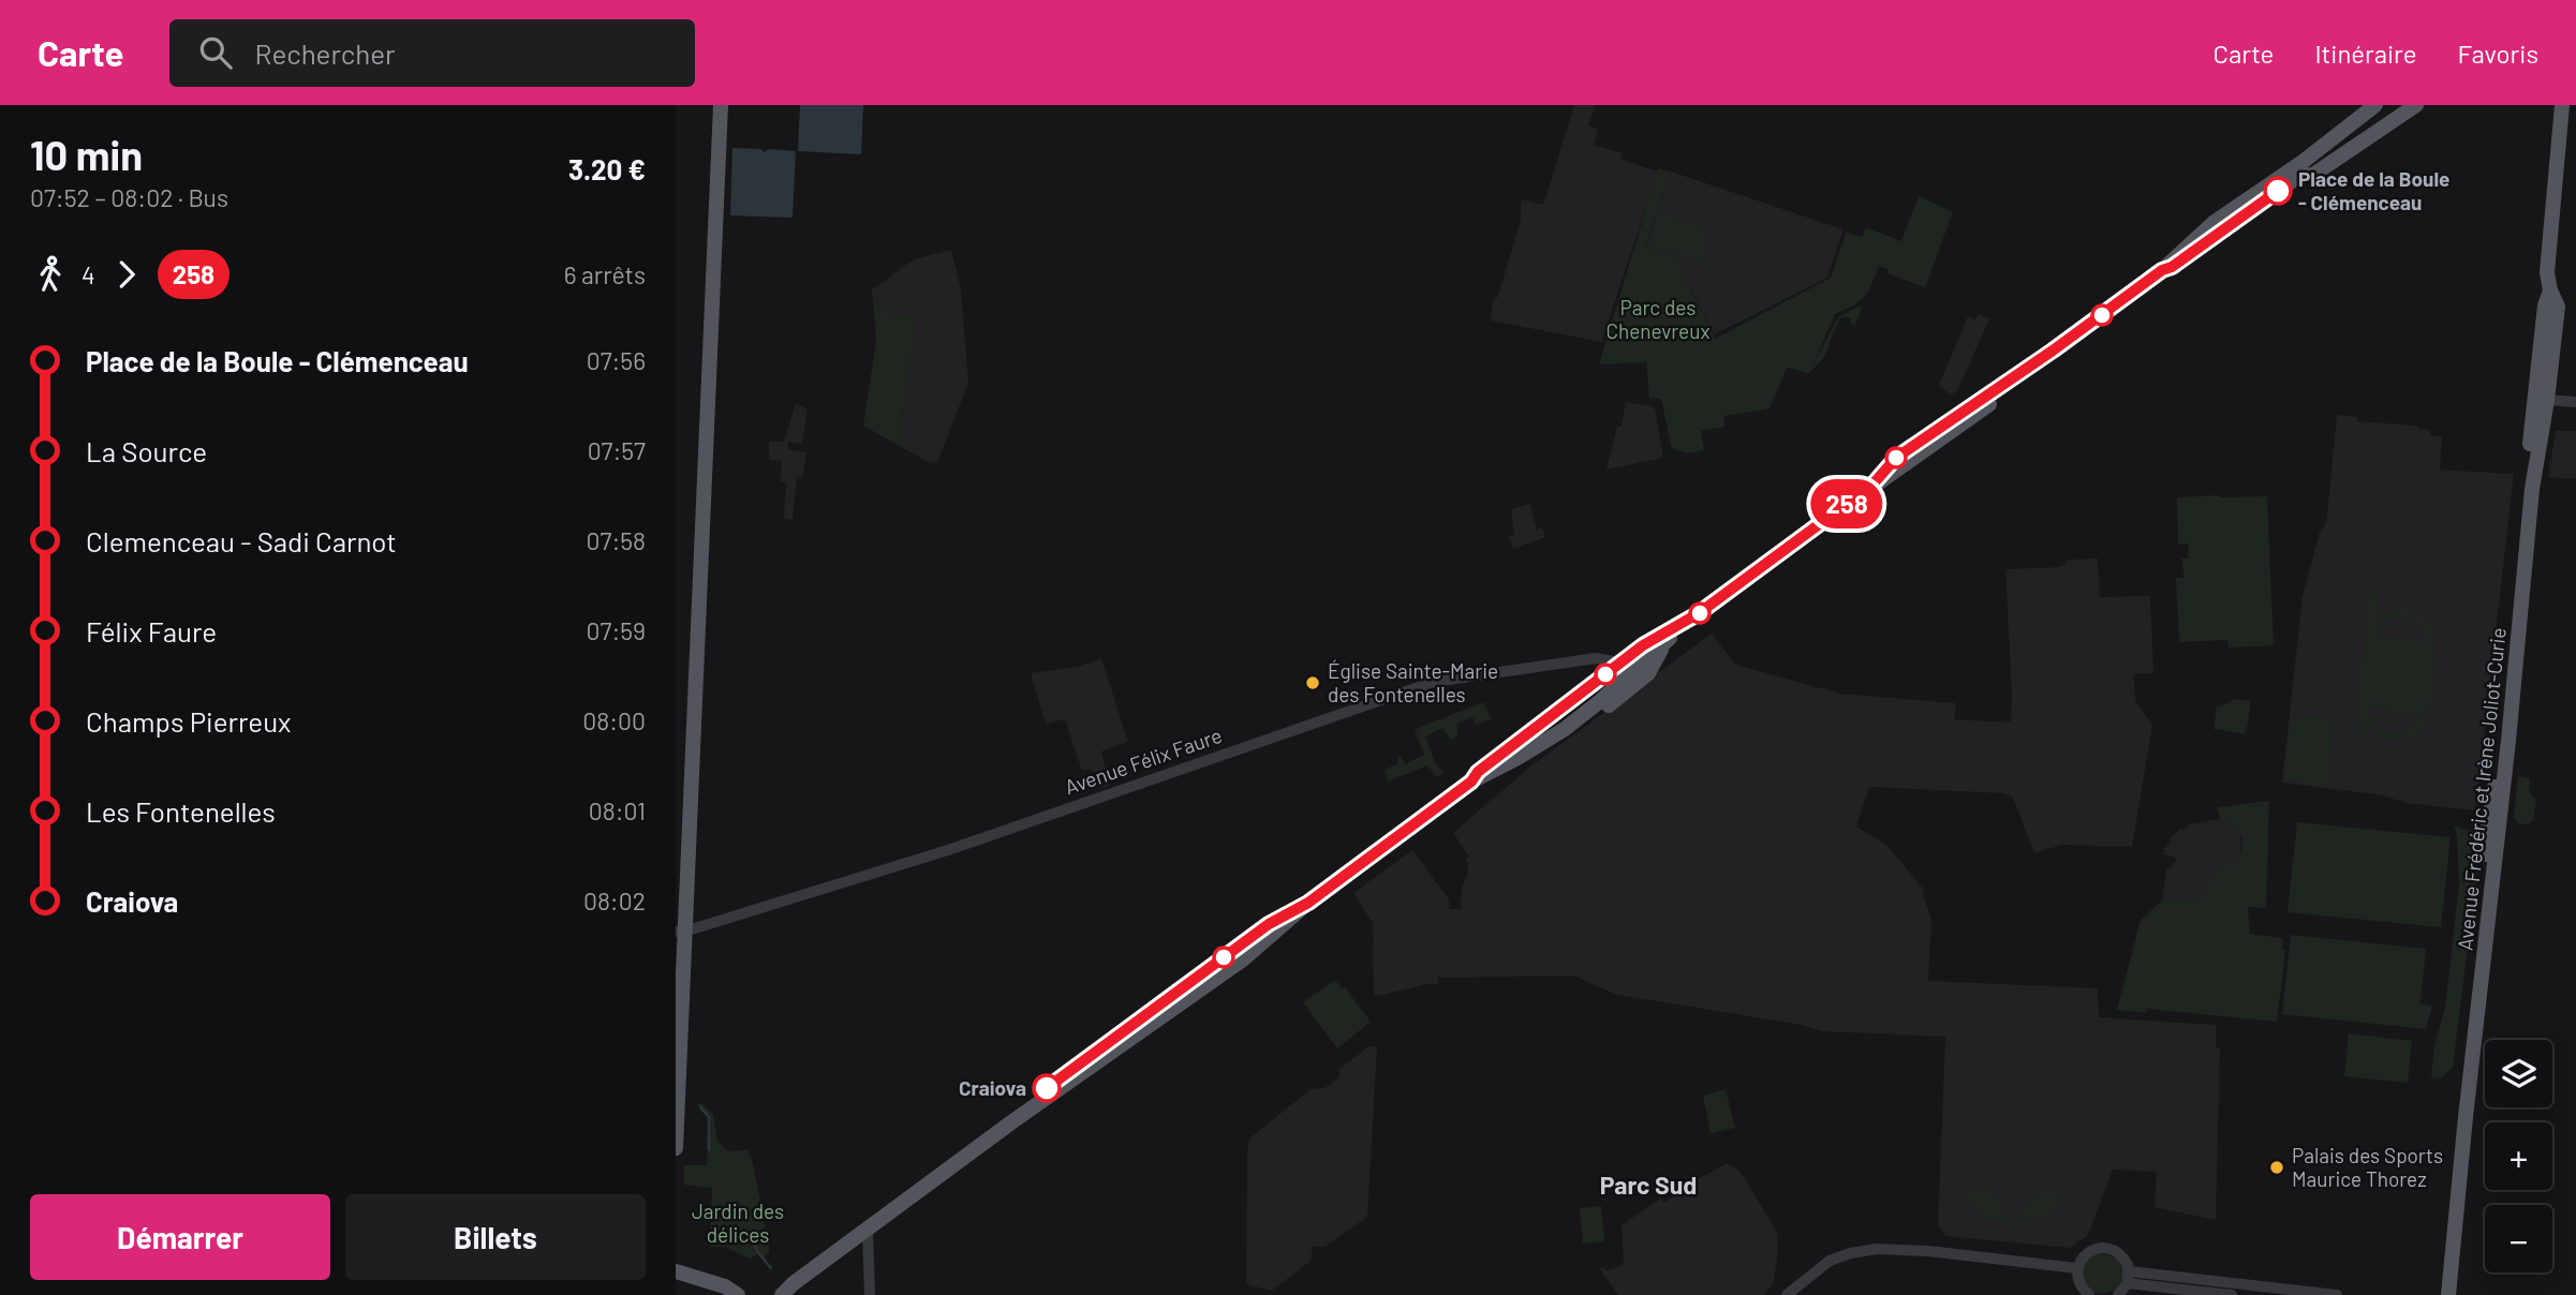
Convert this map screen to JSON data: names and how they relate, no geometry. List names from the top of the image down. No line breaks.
{"streets":{"main road":["Avenue Frédéric et Irène Joliot-Curie"],"street":["Avenue Félix Faure"]},"districts":["Parc Sud"],"parks":["Parc des Chenevreux","Jardin des délices"],"places":["Place de la Boule - Clémenceau","Église Sainte-Marie des Fontenelles","Craiova","Palais des Sports Maurice Thorez"],"lines":["bus line 258"],"page":{"header":"Carte","search":"Rechercher","nav":["Carte","Itinéraire","Favoris"],"heading":["10 min","07:52 – 08:02 · Bus","3.20 €"],"on_map":"258","legs":["4","258","6 arrêts"],"list":[{"name":"Place de la Boule - Clémenceau","value":"07:56"},{"name":"La Source","value":"07:57"},{"name":"Clemenceau - Sadi Carnot","value":"07:58"},{"name":"Félix Faure","value":"07:59"},{"name":"Champs Pierreux","value":"08:00"},{"name":"Les Fontenelles","value":"08:01"},{"name":"Craiova","value":"08:02"}],"map_buttons":["+","−"],"buttons":["Démarrer","Billets"]}}
